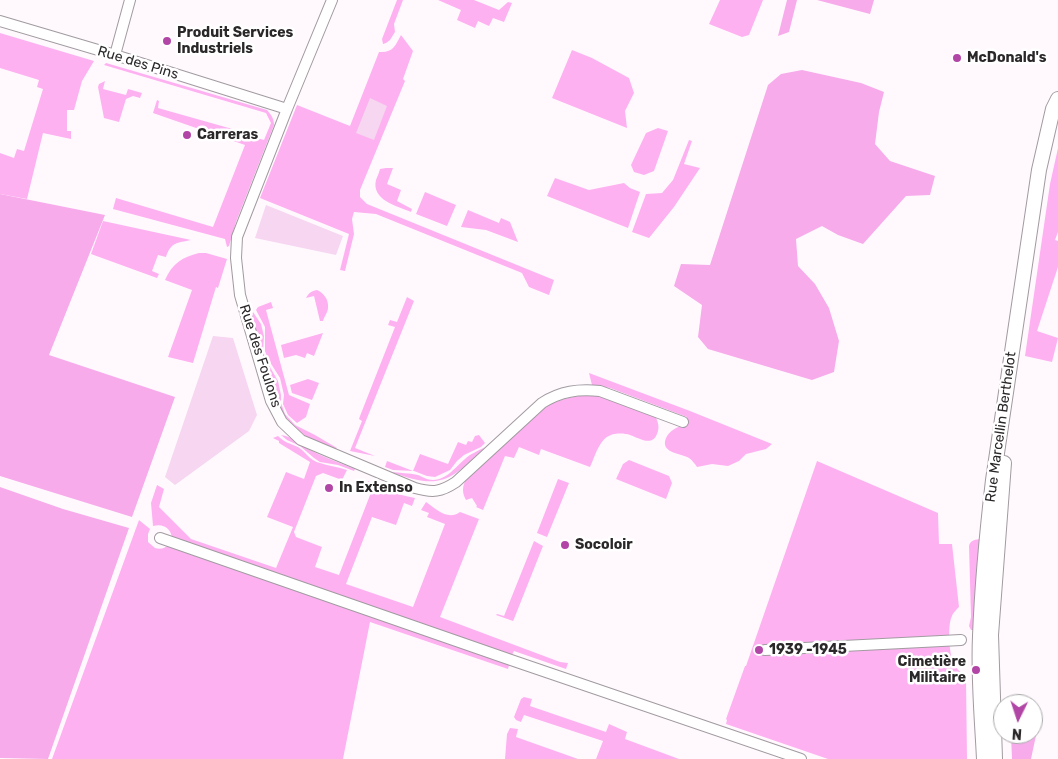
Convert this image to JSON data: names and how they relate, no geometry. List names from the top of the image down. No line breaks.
{"streets":{"main road":["Rue Marcellin Berthelot"],"street":["Rue des Pins","Rue des Foulons"]},"crossings":[["Rue des Pins","Rue des Foulons"]],"places":["Produit Services Industriels","McDonald's","Carreras","In Extenso","Socoloir","1939 -1945","Cimetière Militaire"],"north":"bottom"}
